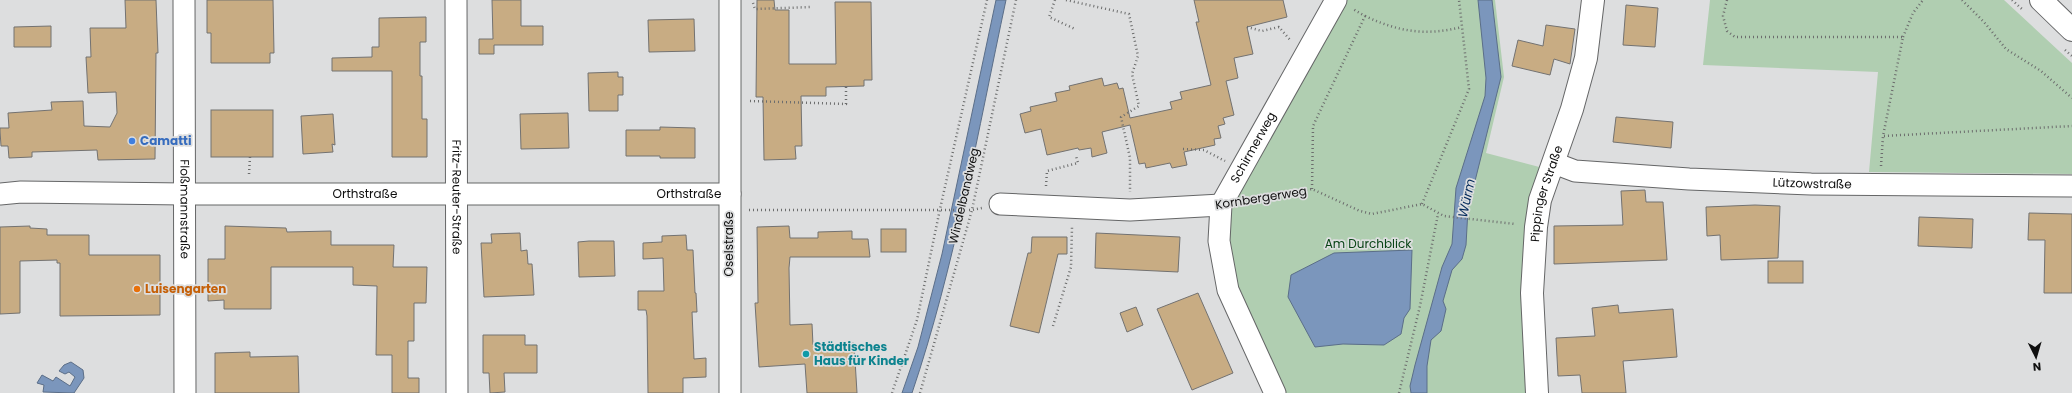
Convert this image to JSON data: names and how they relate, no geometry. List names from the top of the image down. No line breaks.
{"streets":{"main road":["Pippinger Straße"],"street":["Schirmerweg","Lützowstraße","Orthstraße","Fritz-Reuter-Straße","Kornbergerweg","Floßmannstraße","Oselstraße"],"path":["Windelbandweg"]},"crossings":[["Schirmerweg","Kornbergerweg"],["Lützowstraße","Pippinger Straße"],["Orthstraße","Windelbandweg"],["Orthstraße","Fritz-Reuter-Straße"],["Orthstraße","Floßmannstraße"],["Orthstraße","Oselstraße"]],"water":["Würm"],"parks":["Am Durchblick"],"places":["Camatti","Luisengarten","Städtisches Haus für Kinder"],"north":"bottom"}
